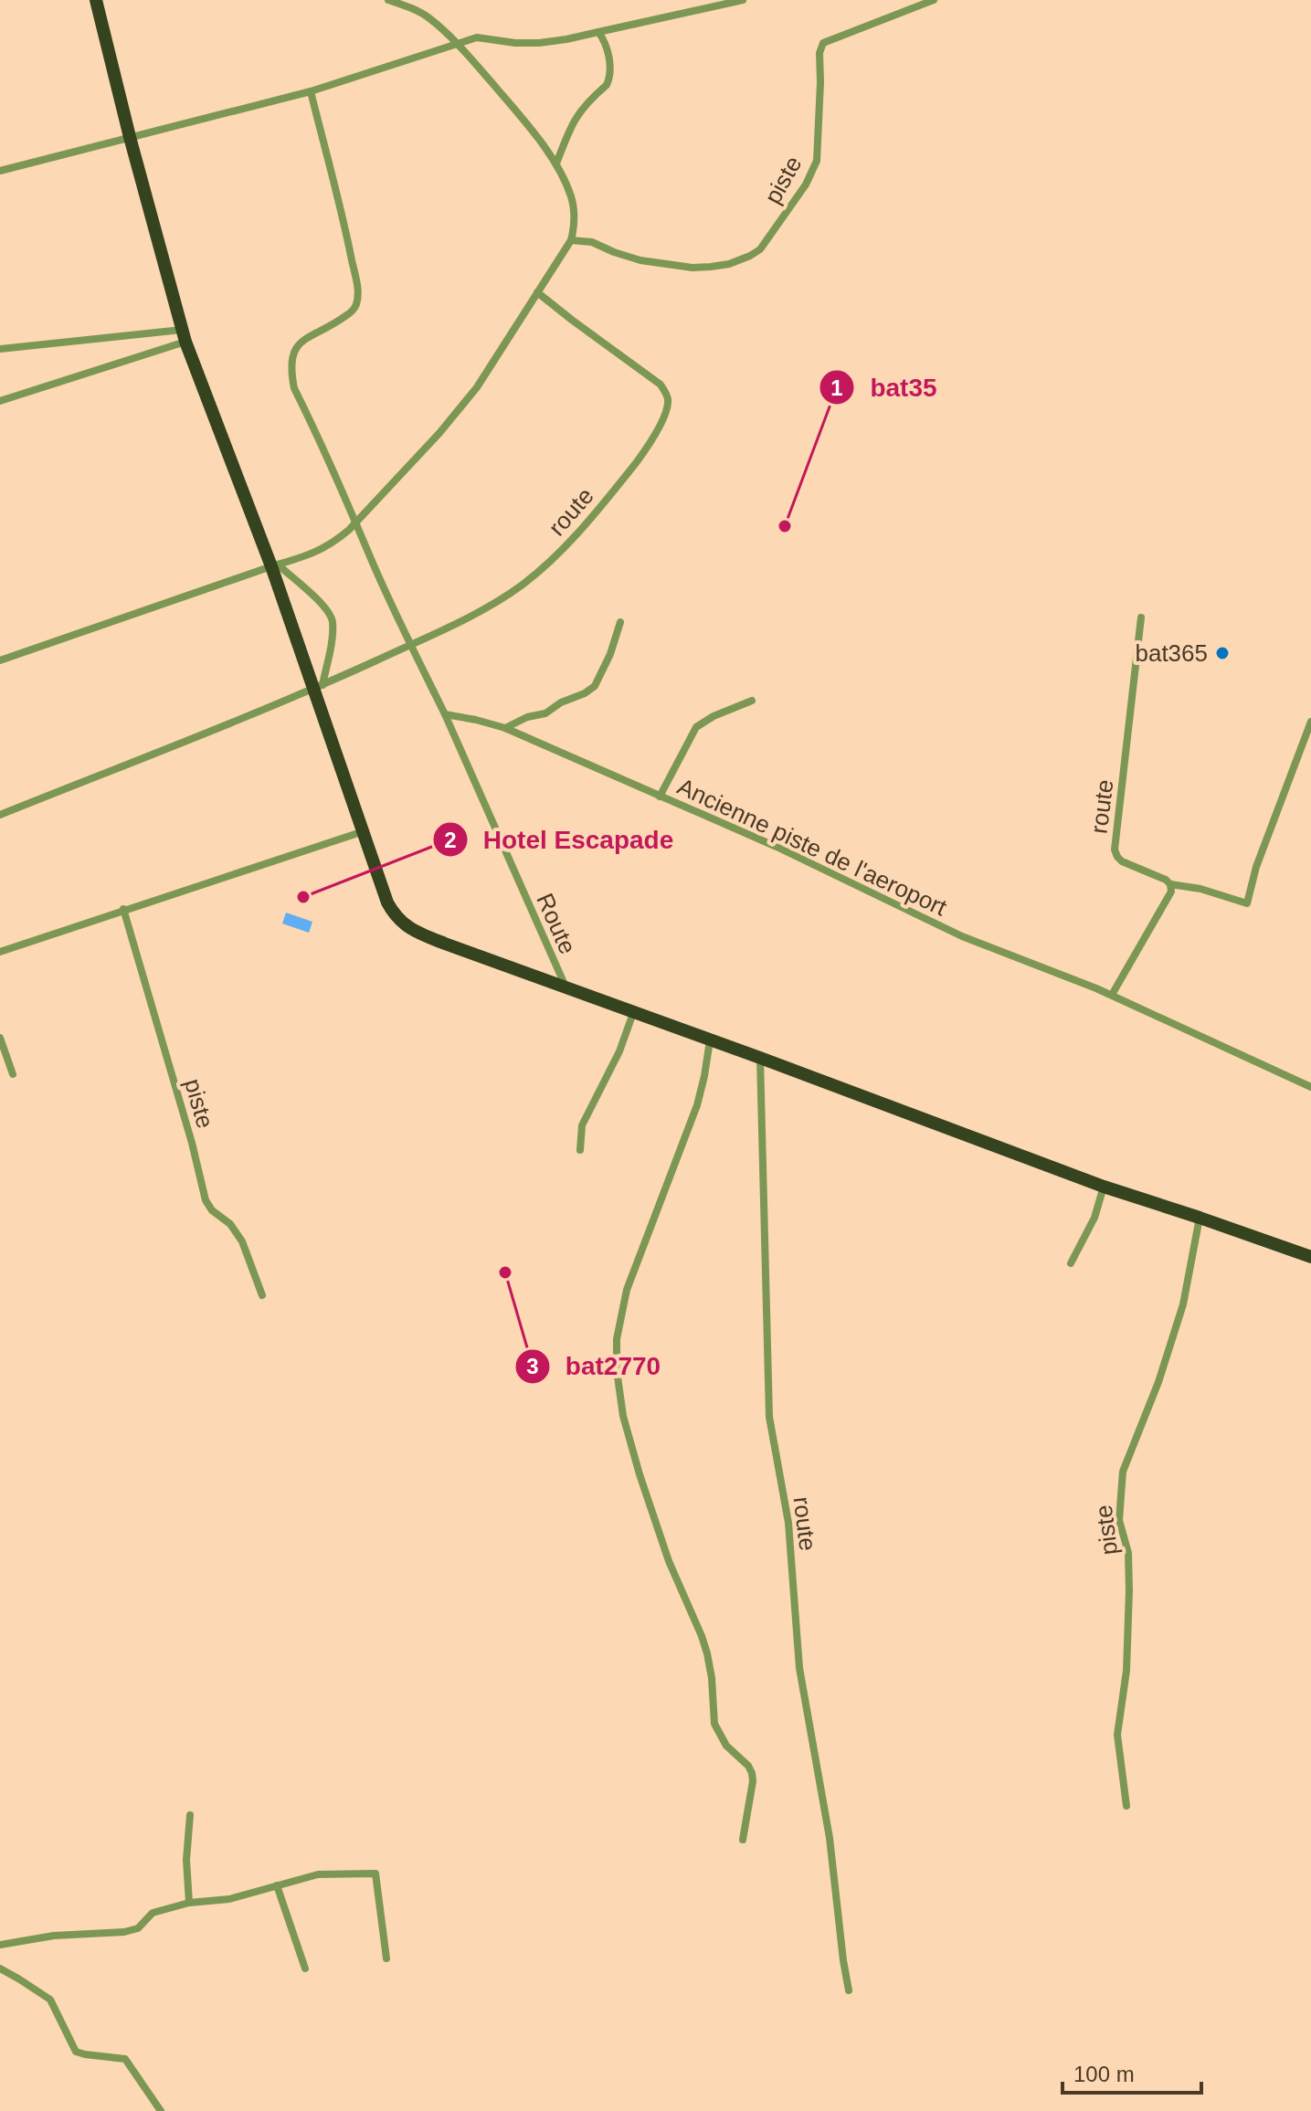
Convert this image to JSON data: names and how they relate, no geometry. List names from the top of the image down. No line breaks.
{"streets":{"street":["piste","route","Ancienne piste de l'aeroport","Route"]},"crossings":[["Ancienne piste de l'aeroport","Route"]],"places":["bat35","bat365","Hotel Escapade","bat2770"],"scale_bar":"100 m"}
